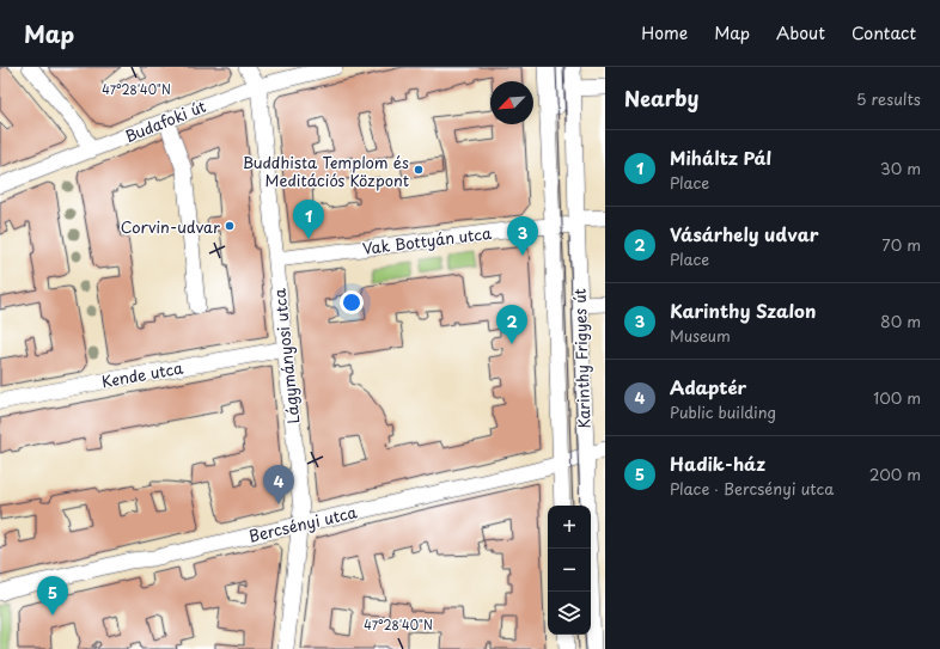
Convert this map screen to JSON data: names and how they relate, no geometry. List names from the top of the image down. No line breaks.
{"streets":{"street":["Budafoki út","Vak Bottyán utca","Lágymányosi utca","Karinthy Frigyes út","Kende utca","Bercsényi utca"]},"crossings":[["Budafoki út","Lágymányosi utca"],["Vak Bottyán utca","Lágymányosi utca"],["Vak Bottyán utca","Karinthy Frigyes út"],["Lágymányosi utca","Kende utca"],["Lágymányosi utca","Bercsényi utca"],["Karinthy Frigyes út","Bercsényi utca"]],"places":["Buddhista Templom és Meditációs Központ","Corvin-udvar"],"north":"bottom left","page":{"header":"Map","nav":["Home","Map","About","Contact"],"heading":["Nearby","5 results"],"list":[{"mark":"1","name":"Miháltz Pál","note":"Place","value":"30 m"},{"mark":"2","name":"Vásárhely udvar","note":"Place","value":"70 m"},{"mark":"3","name":"Karinthy Szalon","note":"Museum","value":"80 m"},{"mark":"4","name":"Adaptér","note":"Public building","value":"100 m"},{"mark":"5","name":"Hadik-ház","note":"Place · Bercsényi utca","value":"200 m"}],"pins":["1","3","2","4","5"],"map_buttons":["+","−"]},"coordinates":["47°28'40\"N"]}
